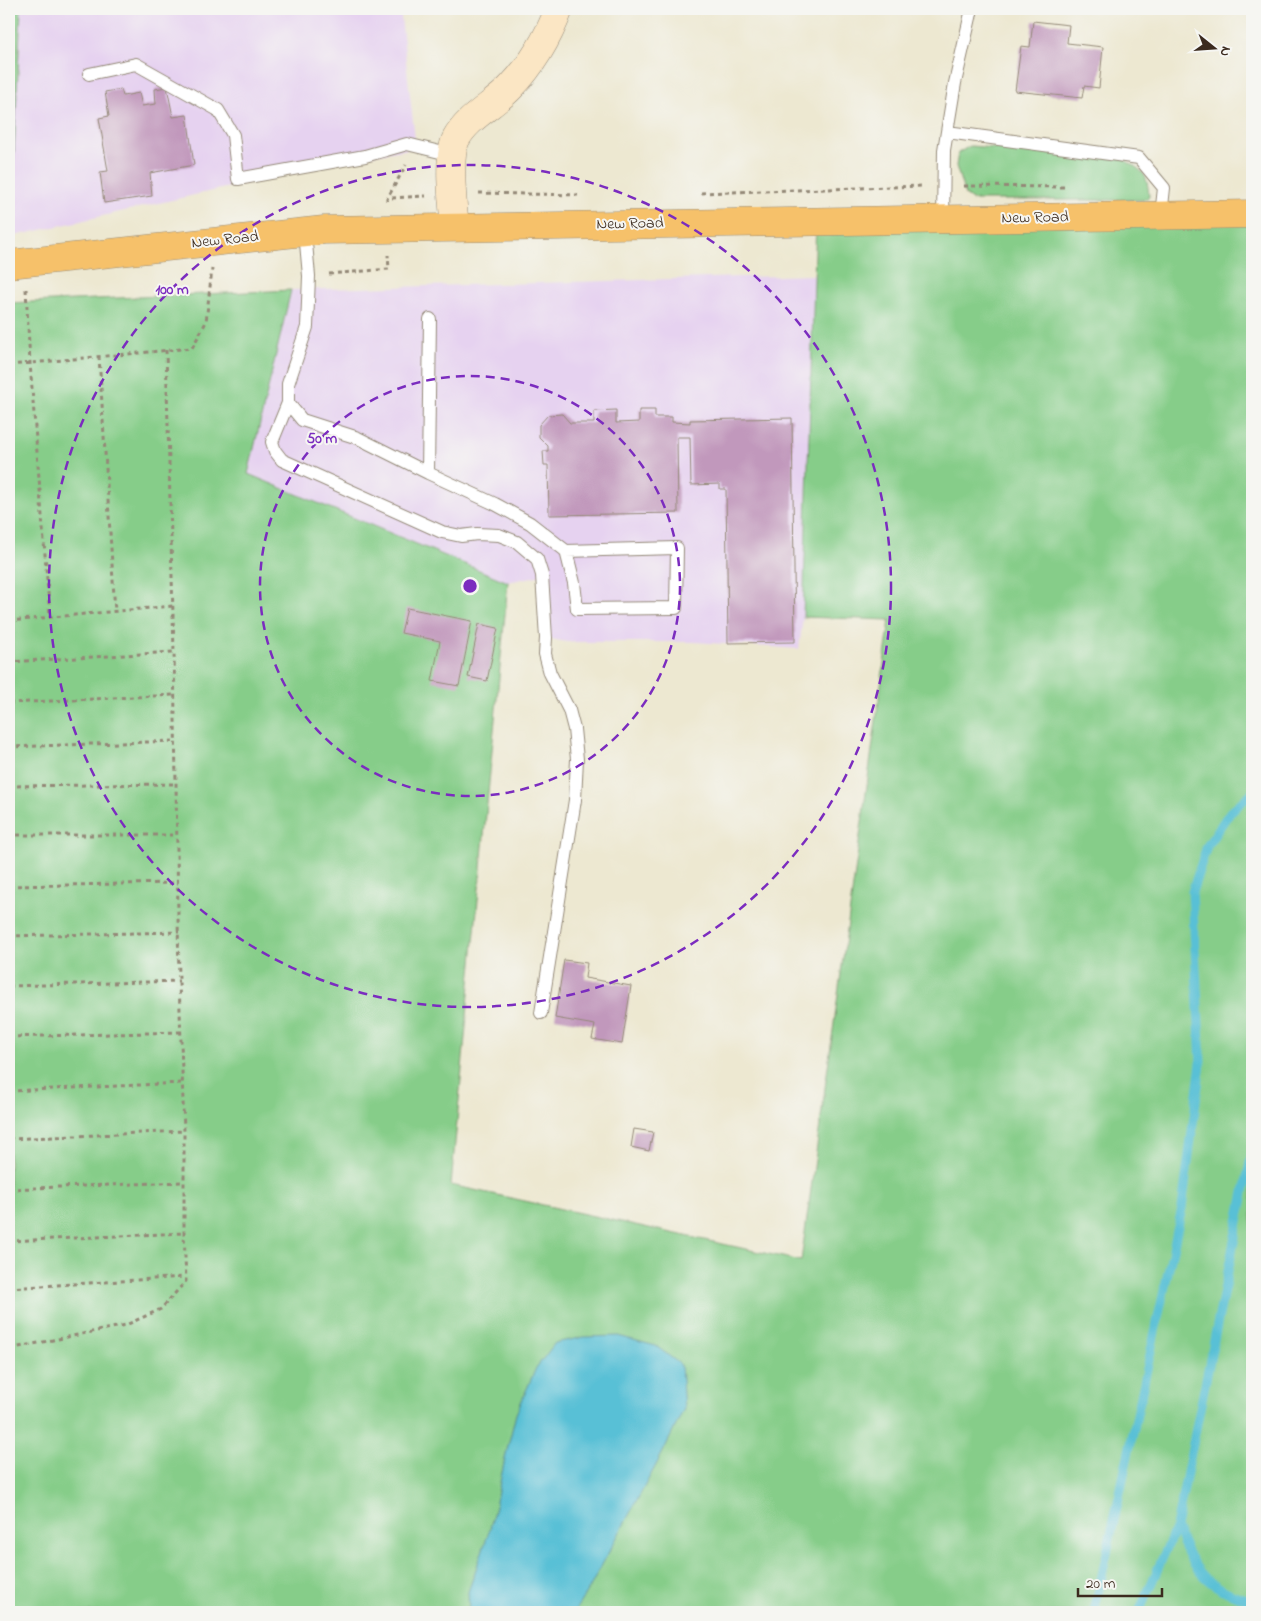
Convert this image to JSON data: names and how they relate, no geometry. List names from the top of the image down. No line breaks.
{"streets":{"main road":["New Road"]},"scale_bar":"20 m","north":"right","rings":["100 m","50 m"]}
